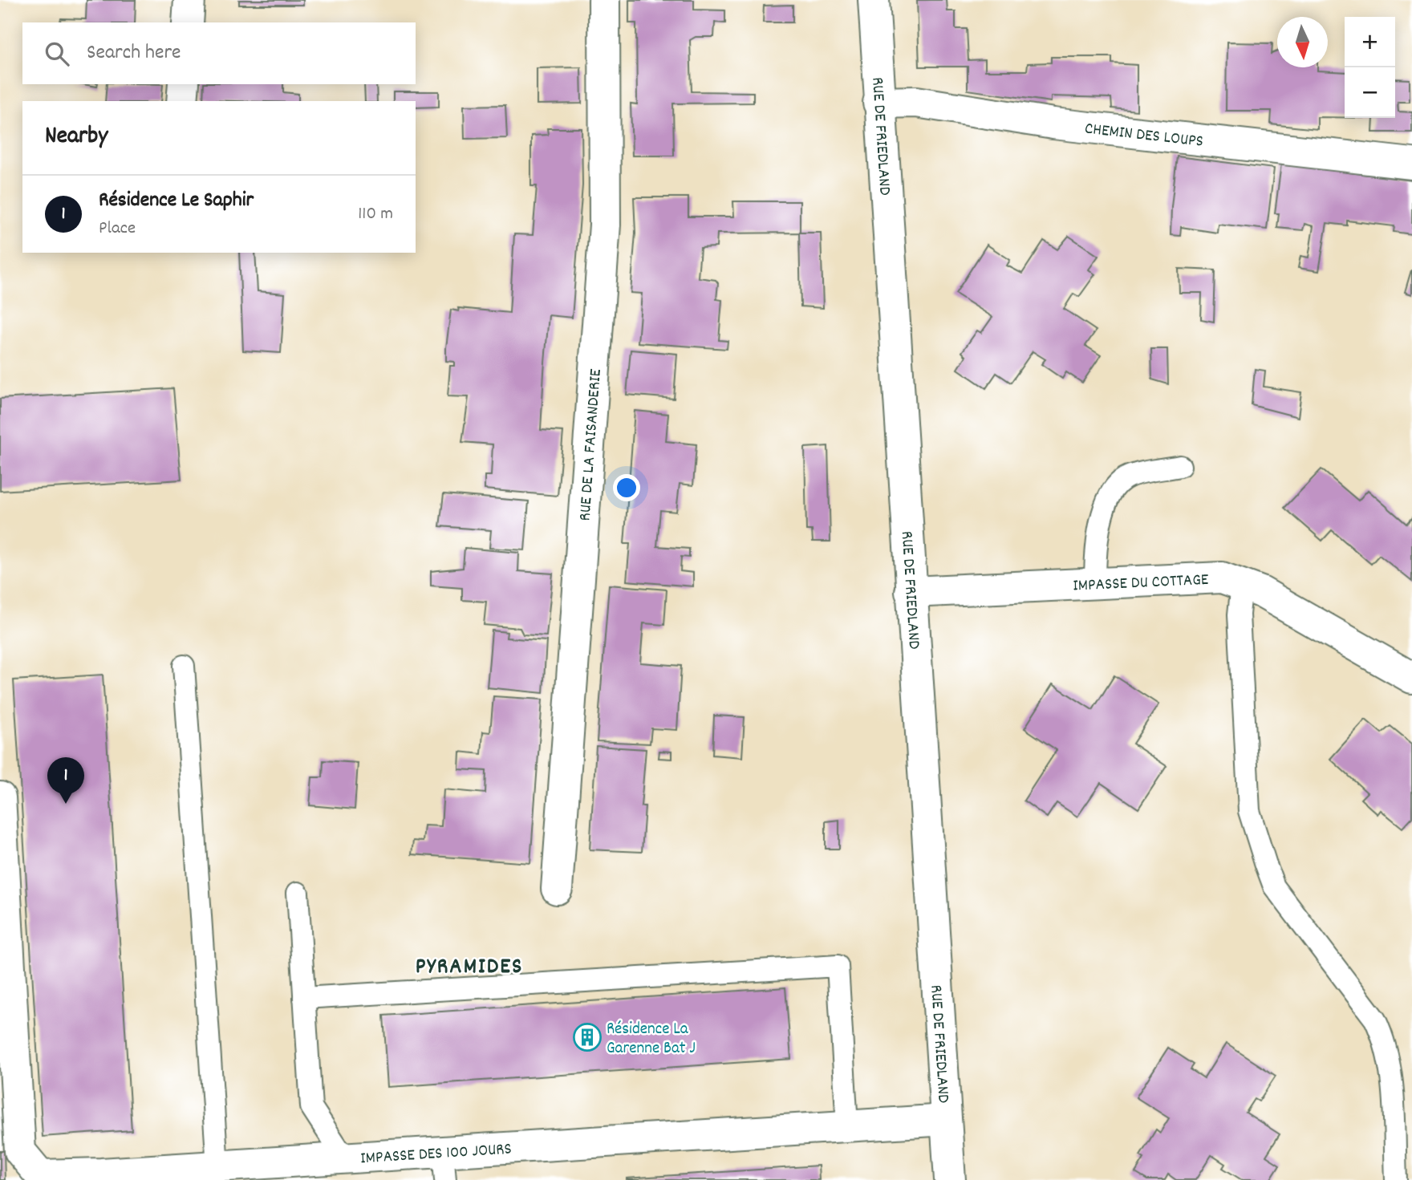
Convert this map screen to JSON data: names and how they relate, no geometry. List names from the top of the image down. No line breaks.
{"streets":{"street":["CHEMIN DES LOUPS","RUE DE FRIEDLAND","RUE DE LA FAISANDERIE","IMPASSE DU COTTAGE","IMPASSE DES 100 JOURS"]},"crossings":[["CHEMIN DES LOUPS","RUE DE FRIEDLAND"],["RUE DE FRIEDLAND","IMPASSE DU COTTAGE"],["RUE DE FRIEDLAND","IMPASSE DES 100 JOURS"]],"districts":["PYRAMIDES"],"places":{"building":["Résidence La Garenne Bat J"]},"north":"bottom","page":{"map_buttons":["+","−"],"search":"Search here","heading":"Nearby","list":[{"mark":"1","name":"Résidence Le Saphir","note":"Place","value":"110 m"}],"pins":"1"}}
